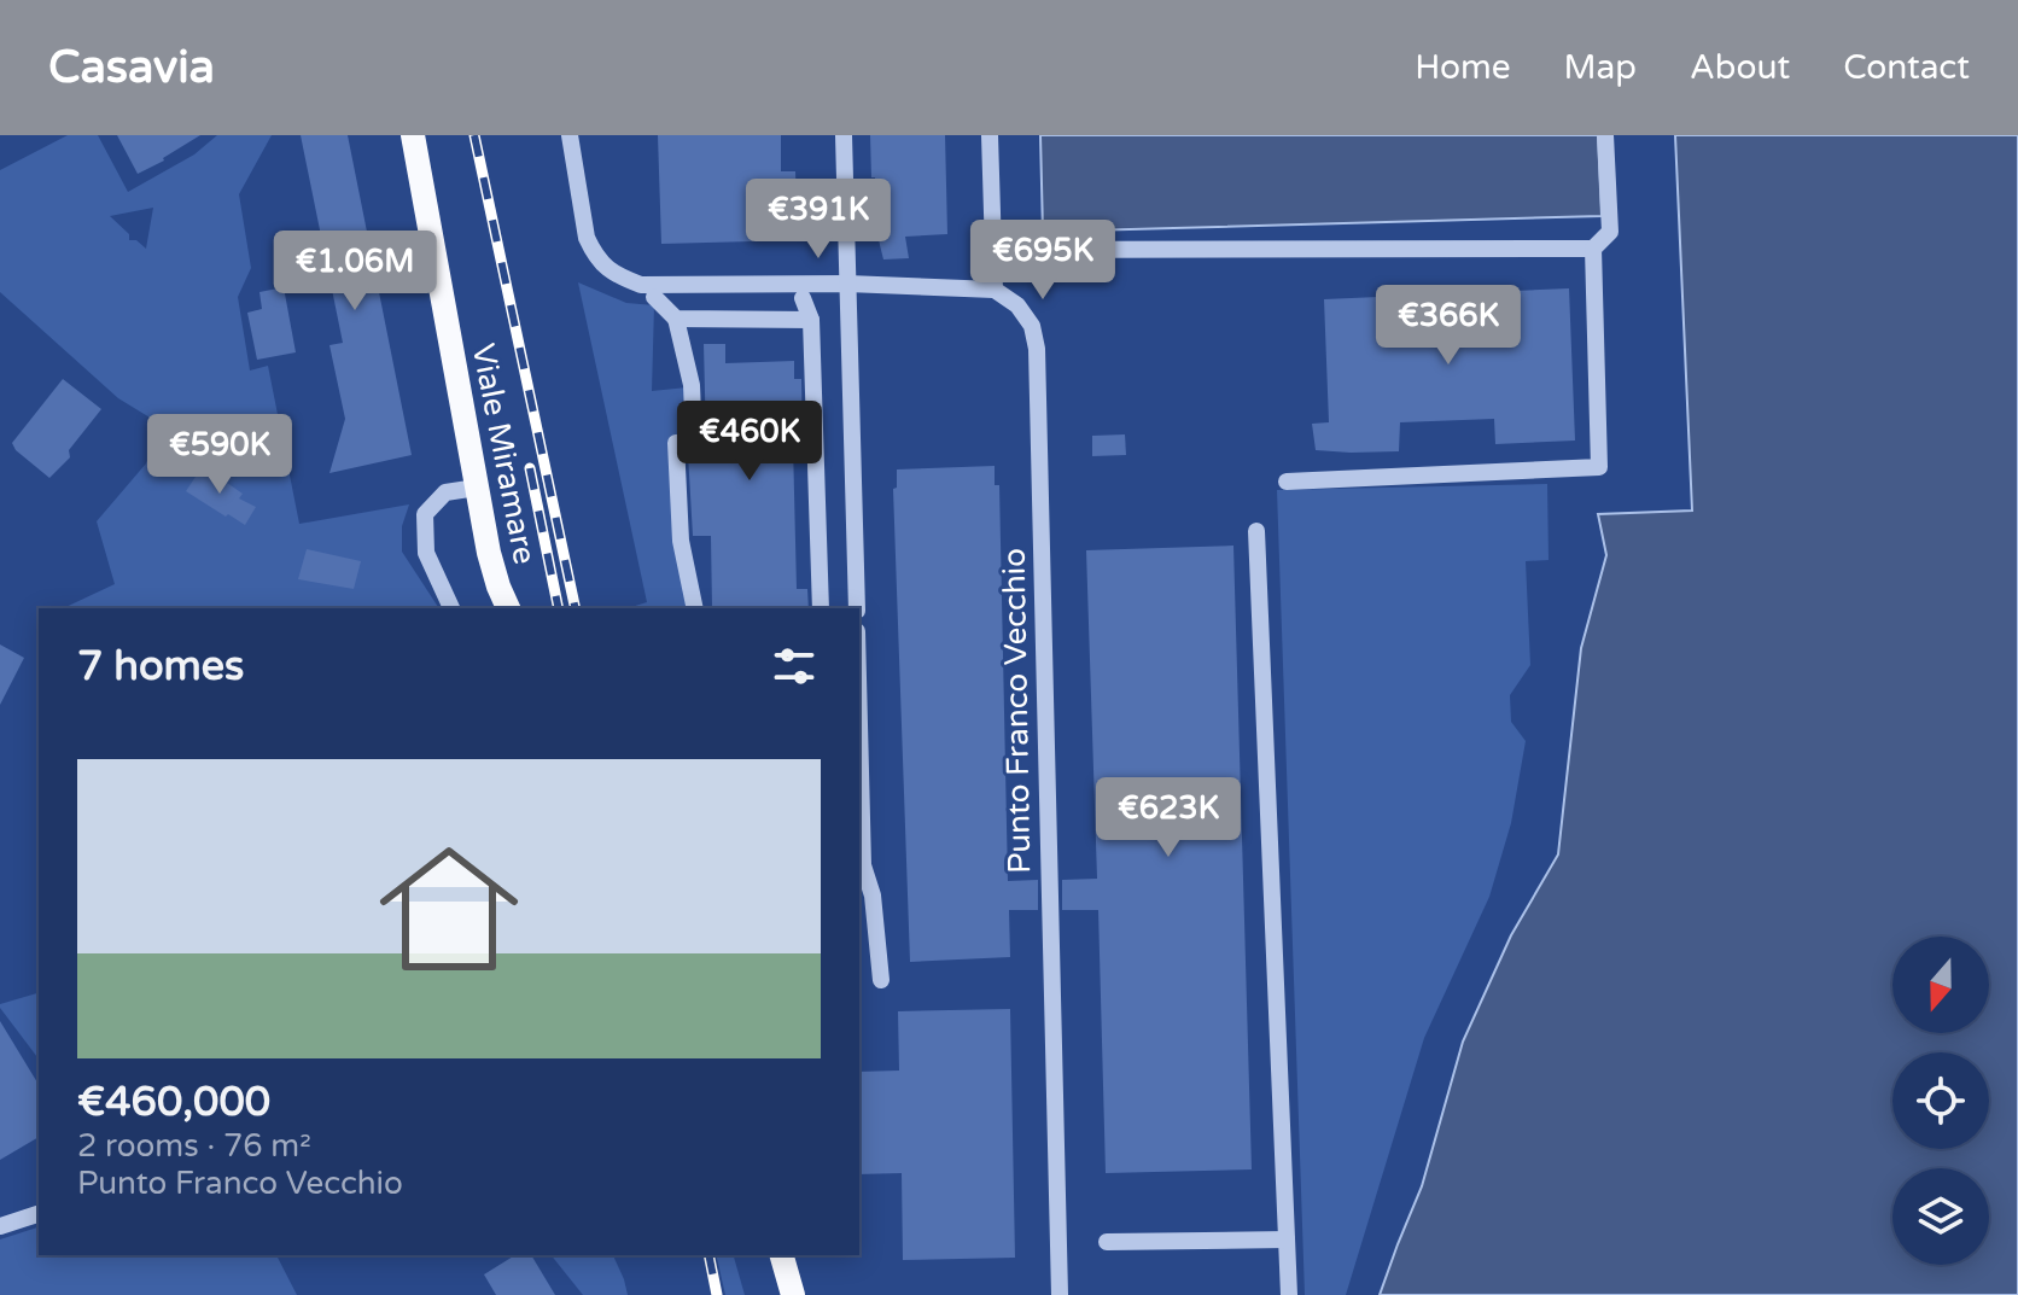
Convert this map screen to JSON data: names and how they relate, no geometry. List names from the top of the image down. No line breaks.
{"streets":{"main road":["Viale Miramare"],"street":["Punto Franco Vecchio"]},"north":"bottom","page":{"header":"Casavia","nav":["Home","Map","About","Contact"],"price":["€391K","€695K","€1.06M","€366K","€460K","€590K","€623K"],"heading":"7 homes","list":[{"name":"€460,000","note":"2 rooms · 76 m² · Punto Franco Vecchio"}]}}
